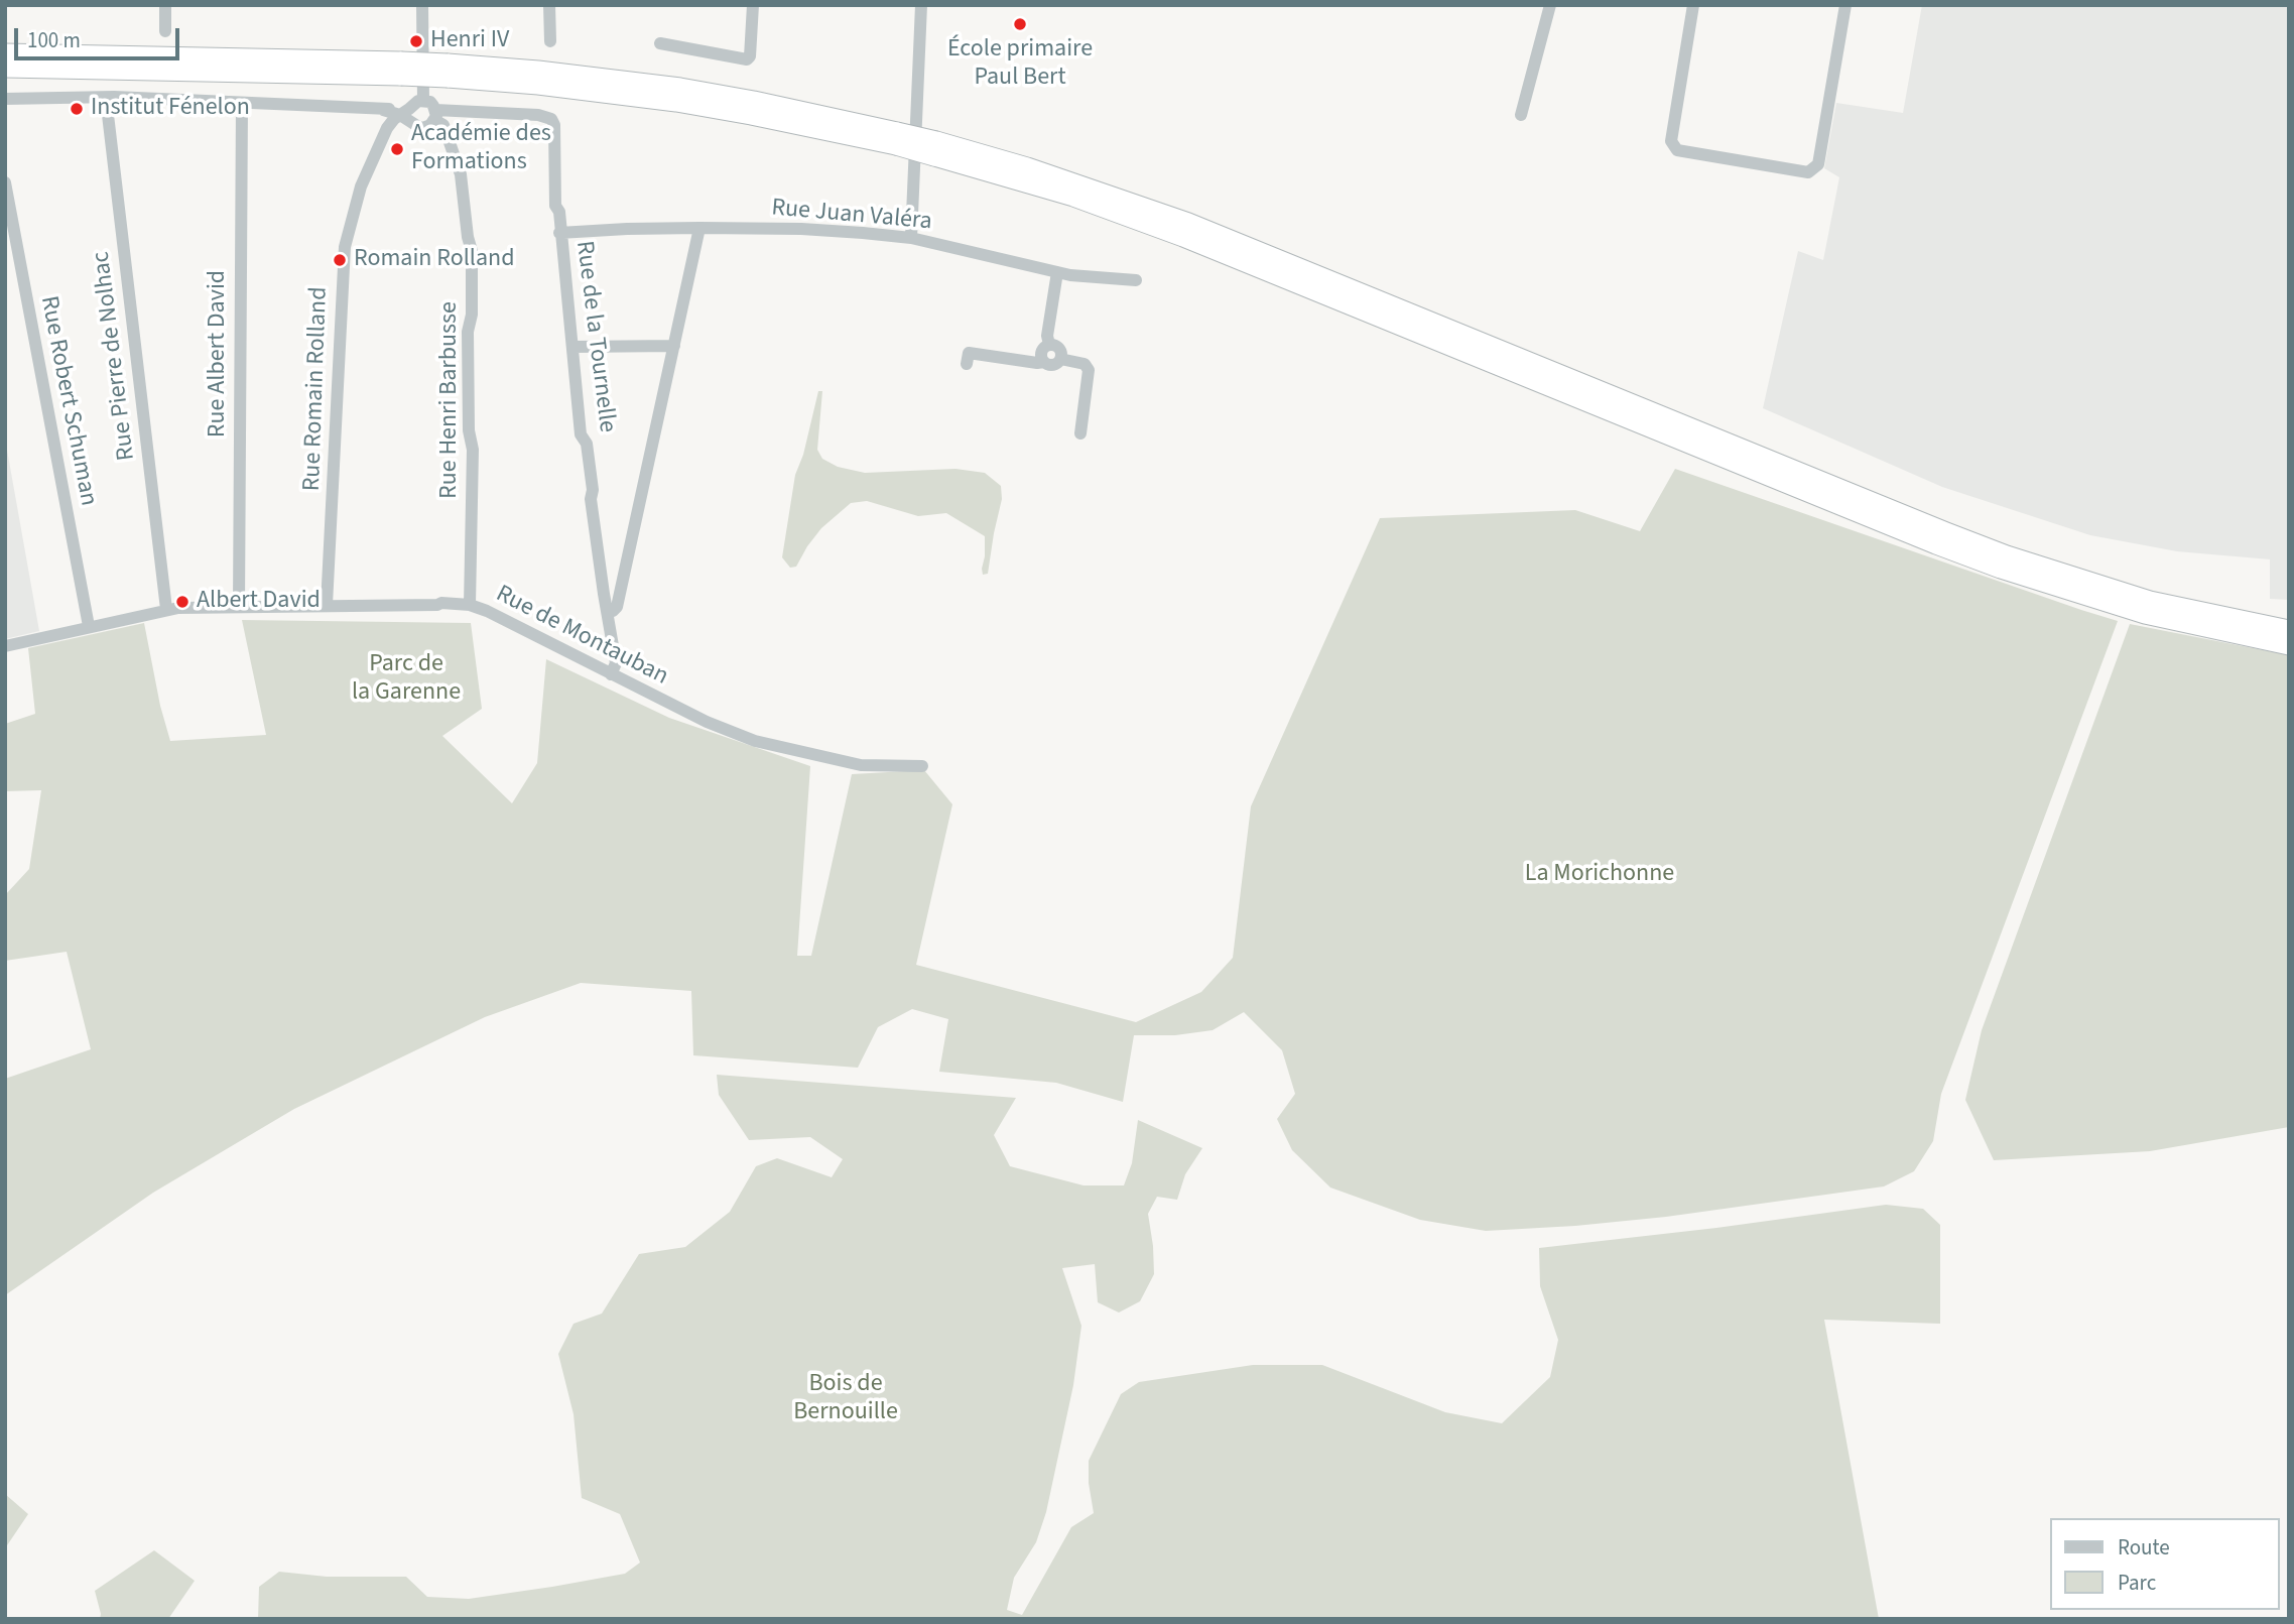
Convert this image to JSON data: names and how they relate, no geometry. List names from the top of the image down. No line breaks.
{"streets":{"street":["Rue Juan Valéra","Rue de la Tournelle","Rue Albert David","Rue Pierre de Nolhac","Rue Romain Rolland","Rue Henri Barbusse","Rue Robert Schuman","Rue de Montauban"]},"crossings":[["Rue Juan Valéra","Rue de la Tournelle"],["Rue de la Tournelle","Rue Romain Rolland"],["Rue de la Tournelle","Rue Henri Barbusse"],["Rue de la Tournelle","Rue de Montauban"],["Rue Albert David","Rue de Montauban"],["Rue Pierre de Nolhac","Rue de Montauban"],["Rue Romain Rolland","Rue Henri Barbusse"],["Rue Romain Rolland","Rue de Montauban"],["Rue Henri Barbusse","Rue de Montauban"],["Rue Robert Schuman","Rue de Montauban"]],"parks":["Parc de la Garenne","La Morichonne","Bois de Bernouille"],"places":["École primaire Paul Bert","Henri IV","Institut Fénelon","Académie des Formations","Romain Rolland","Albert David"],"legend":["Route","Parc"],"scale_bar":"100 m"}
